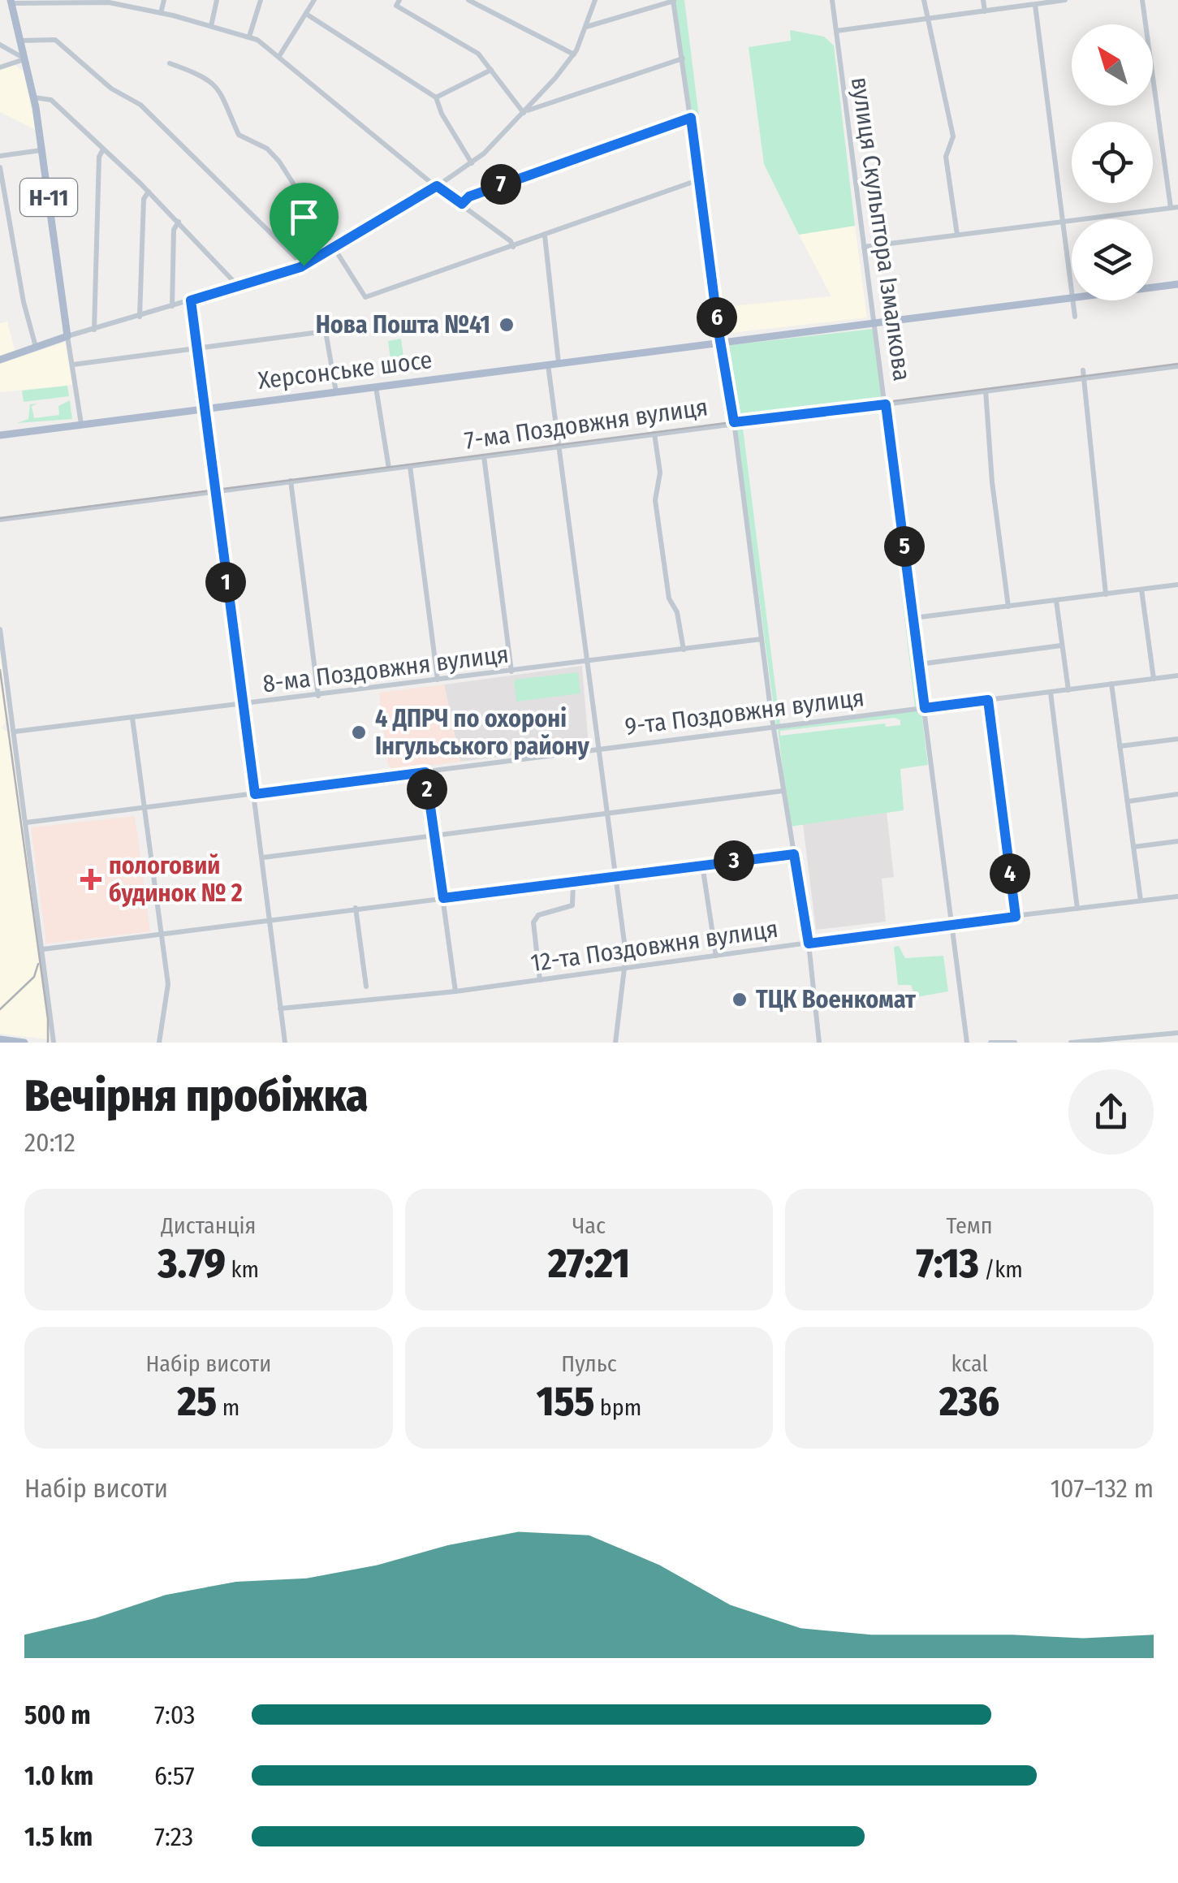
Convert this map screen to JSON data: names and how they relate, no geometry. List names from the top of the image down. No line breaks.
{"streets":{"main road":["Н-11","Херсонське шосе"],"street":["вулиця Скульптора Ізмалкова","7-ма Поздовжня вулиця","8-ма Поздовжня вулиця","9-та Поздовжня вулиця","12-та Поздовжня вулиця"]},"crossings":[["вулиця Скульптора Ізмалкова","Херсонське шосе"],["вулиця Скульптора Ізмалкова","7-ма Поздовжня вулиця"],["вулиця Скульптора Ізмалкова","9-та Поздовжня вулиця"],["вулиця Скульптора Ізмалкова","12-та Поздовжня вулиця"]],"places":{"other":["Нова Пошта №41","4 ДПРЧ по охороні Інгульського району","ТЦК Военкомат"],"health":["пологовий будинок № 2"]},"north":"top left","page":{"pins":["7","6","5","1","2","3","4"],"heading":["Вечірня пробіжка","20:12"],"stats":[["Дистанція","3.79 km"],["Час","27:21"],["Темп","7:13 /km"],["Набір висоти","25 m"],["Пульс","155 bpm"],["kcal","236"]],"chart":["Набір висоти","107–132 m"],"list":[{"name":"500 m","note":"7:03"},{"name":"1.0 km","note":"6:57"},{"name":"1.5 km","note":"7:23"}]}}
